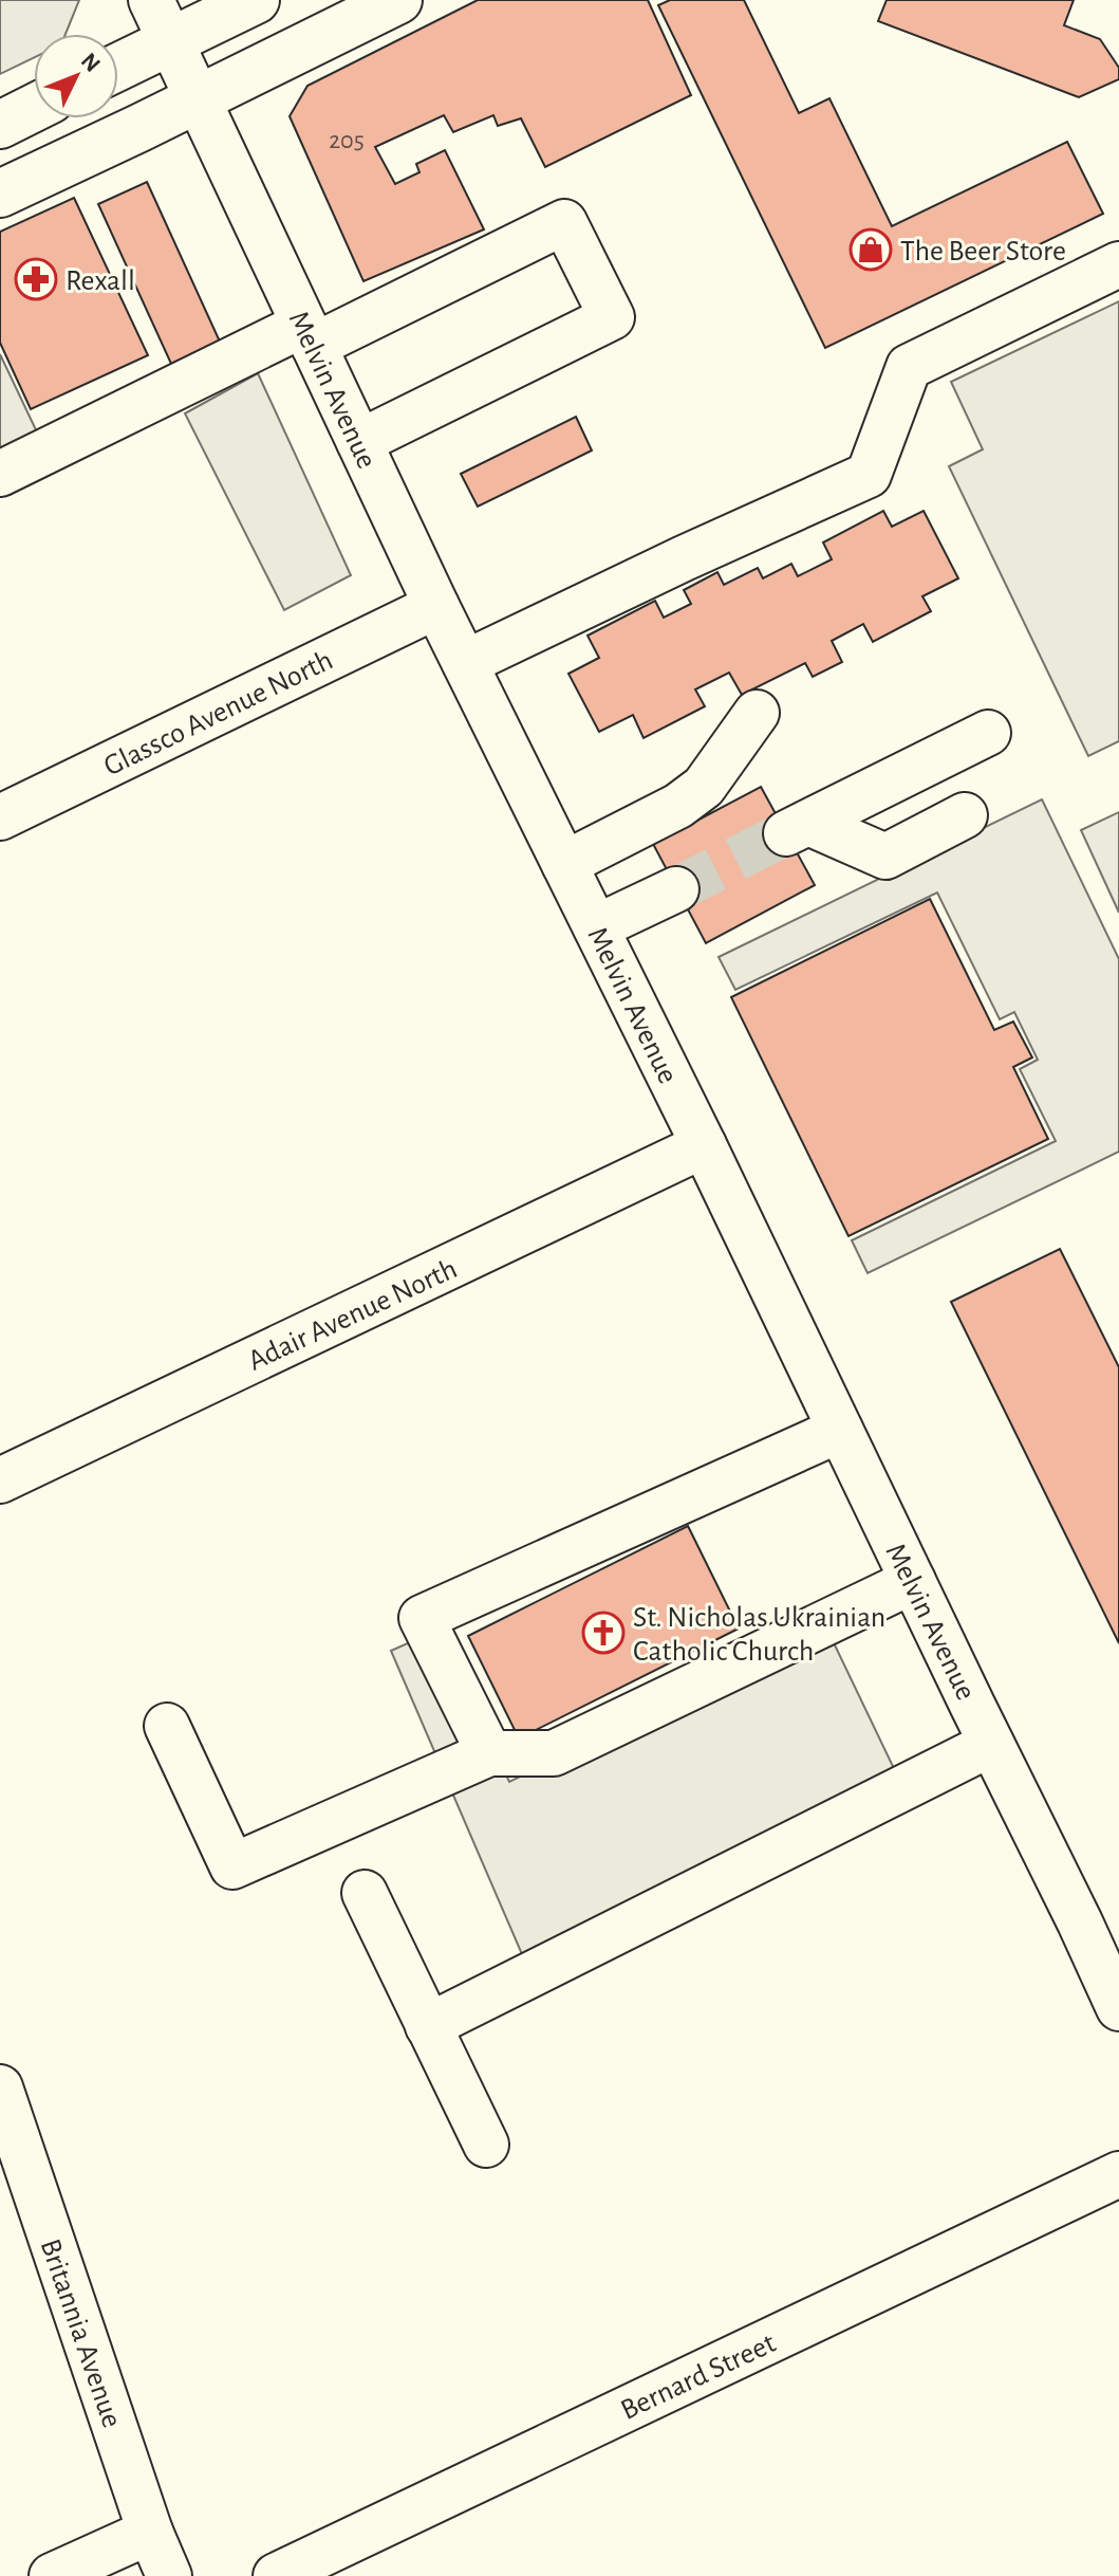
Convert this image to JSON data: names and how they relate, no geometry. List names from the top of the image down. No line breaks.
{"streets":{"street":["Melvin Avenue","Glassco Avenue North","Adair Avenue North","Britannia Avenue","Bernard Street"]},"crossings":[["Melvin Avenue","Glassco Avenue North"],["Melvin Avenue","Adair Avenue North"]],"places":{"shop":["The Beer Store"],"pharmacy":["Rexall"],"church":["St. Nicholas Ukrainian Catholic Church"]},"house_numbers":["205"],"north":"top right"}
